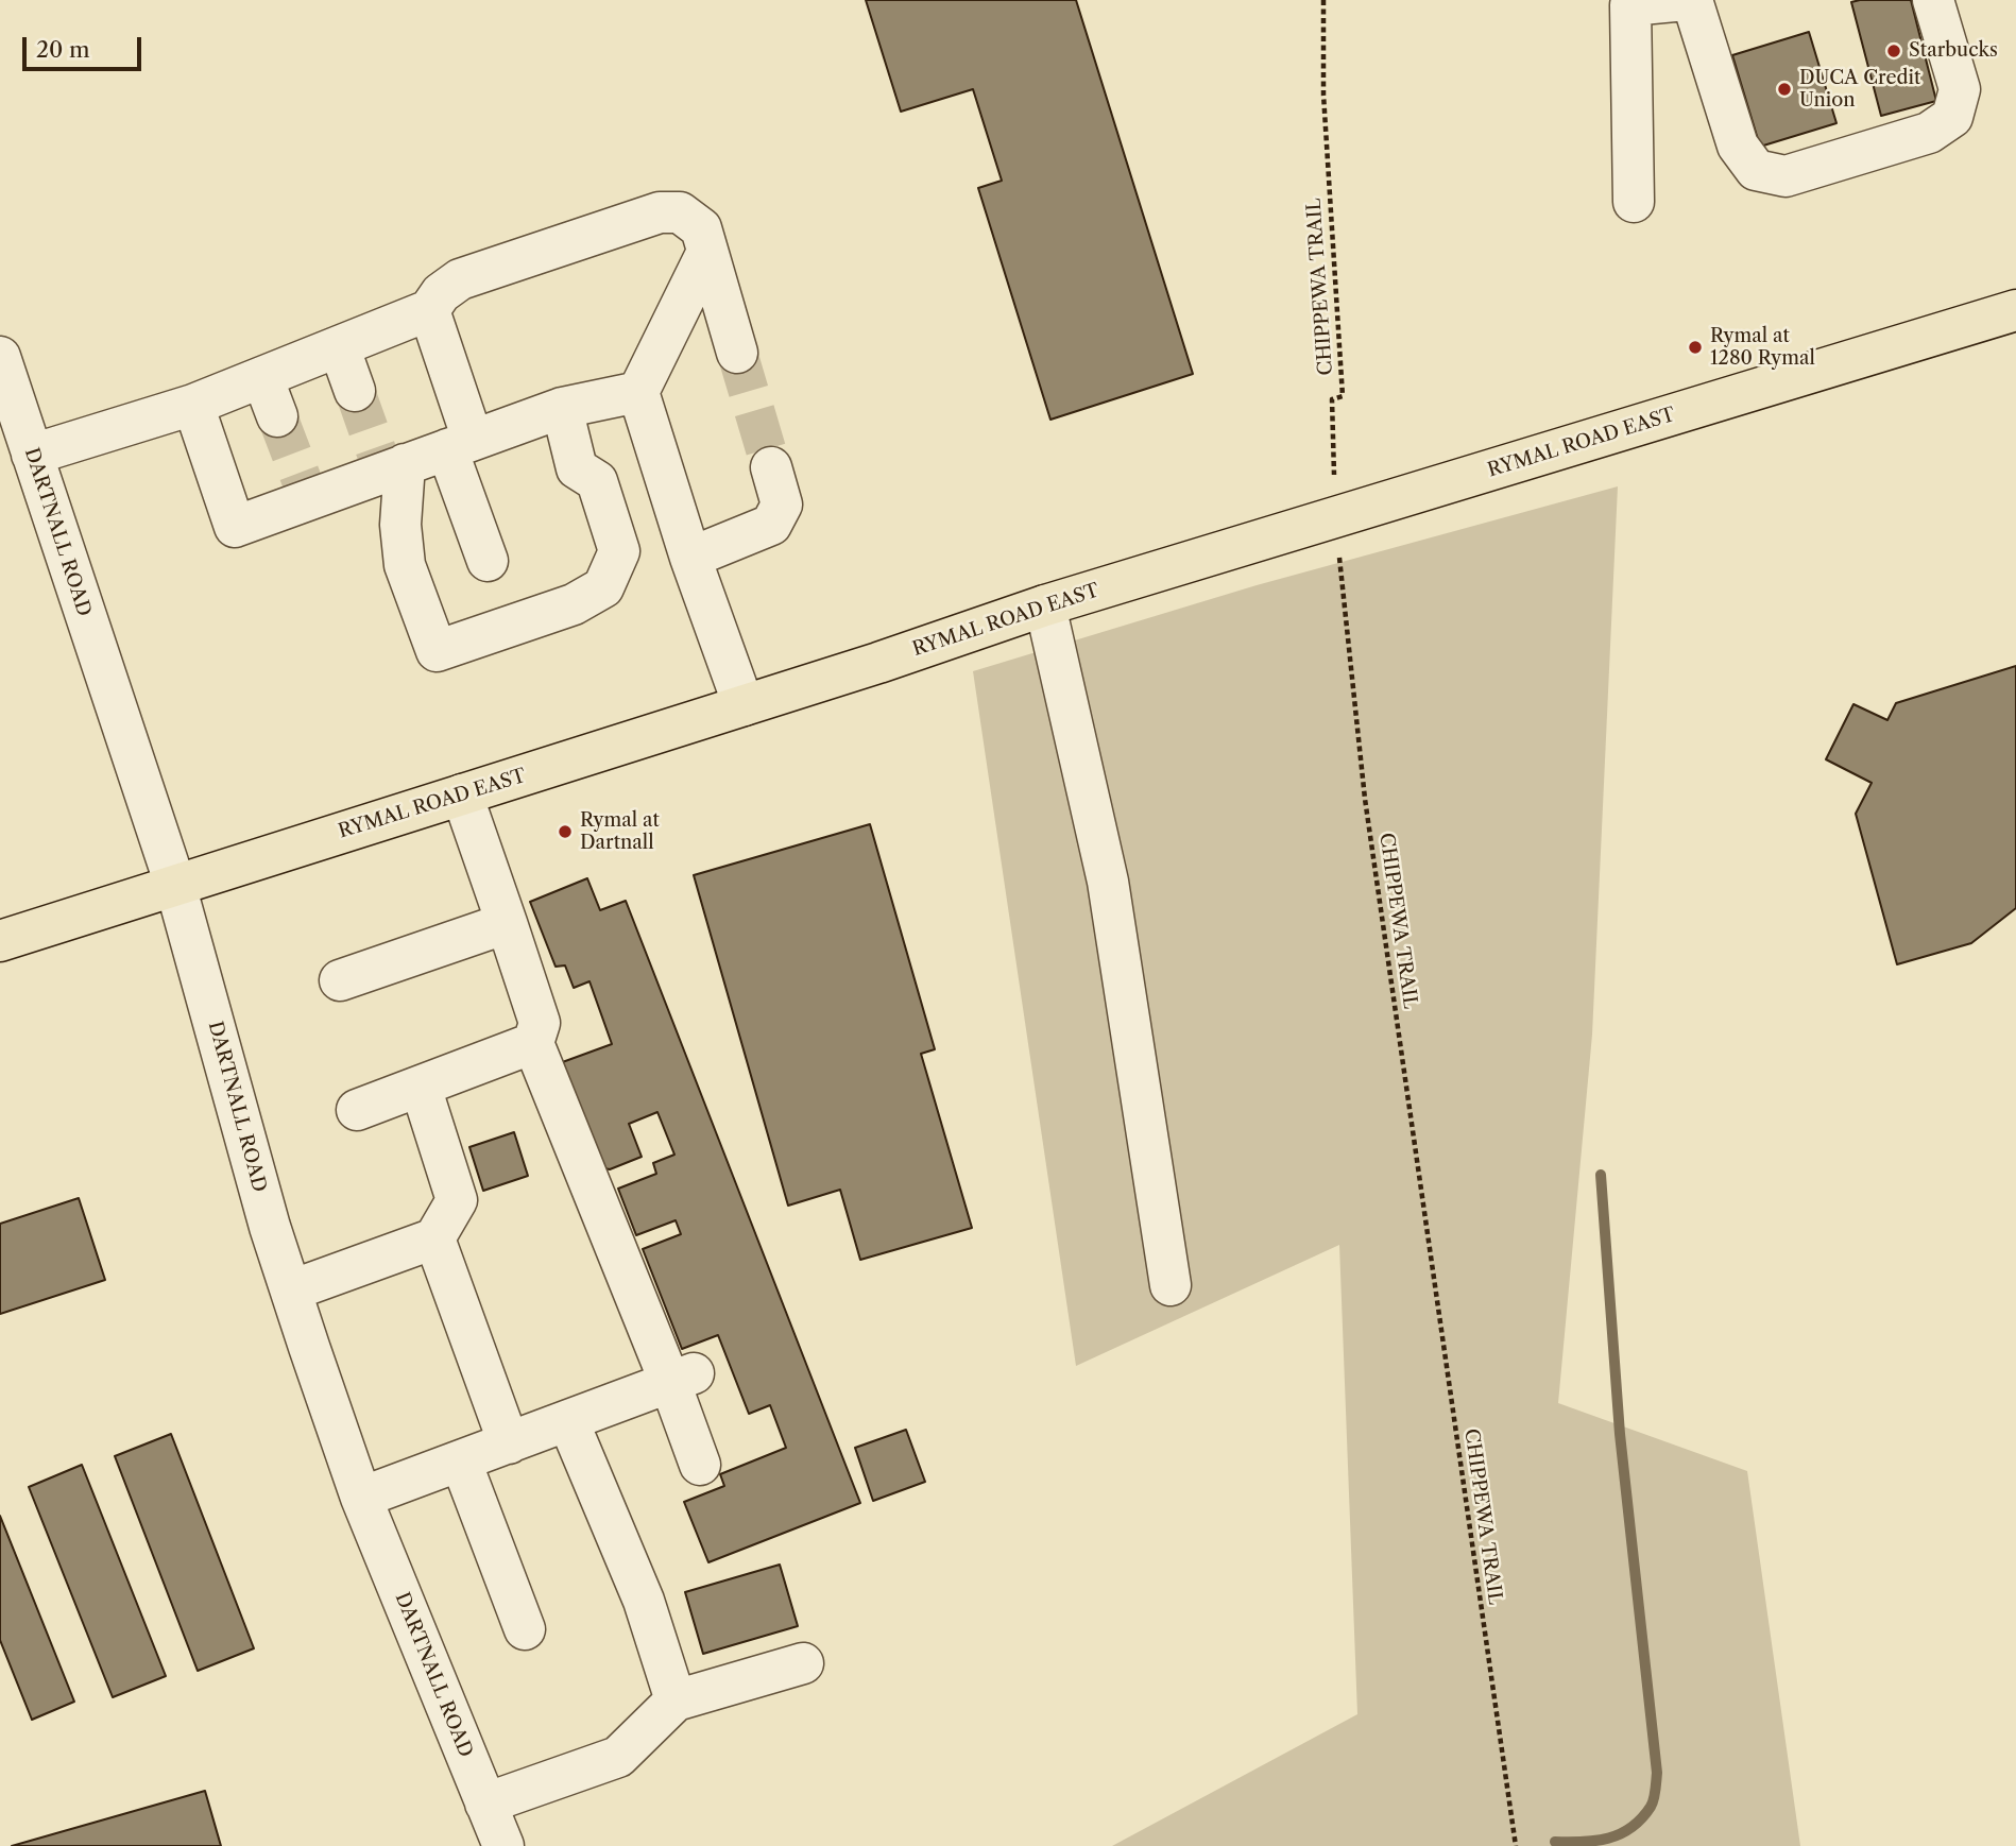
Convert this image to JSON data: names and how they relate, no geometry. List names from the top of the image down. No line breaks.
{"streets":{"main road":["RYMAL ROAD EAST"],"street":["DARTNALL ROAD"],"path":["CHIPPEWA TRAIL"]},"crossings":[["CHIPPEWA TRAIL","RYMAL ROAD EAST"],["RYMAL ROAD EAST","DARTNALL ROAD"]],"places":["Starbucks","DUCA Credit Union","Rymal at 1280 Rymal","Rymal at Dartnall"],"scale_bar":"20 m"}
